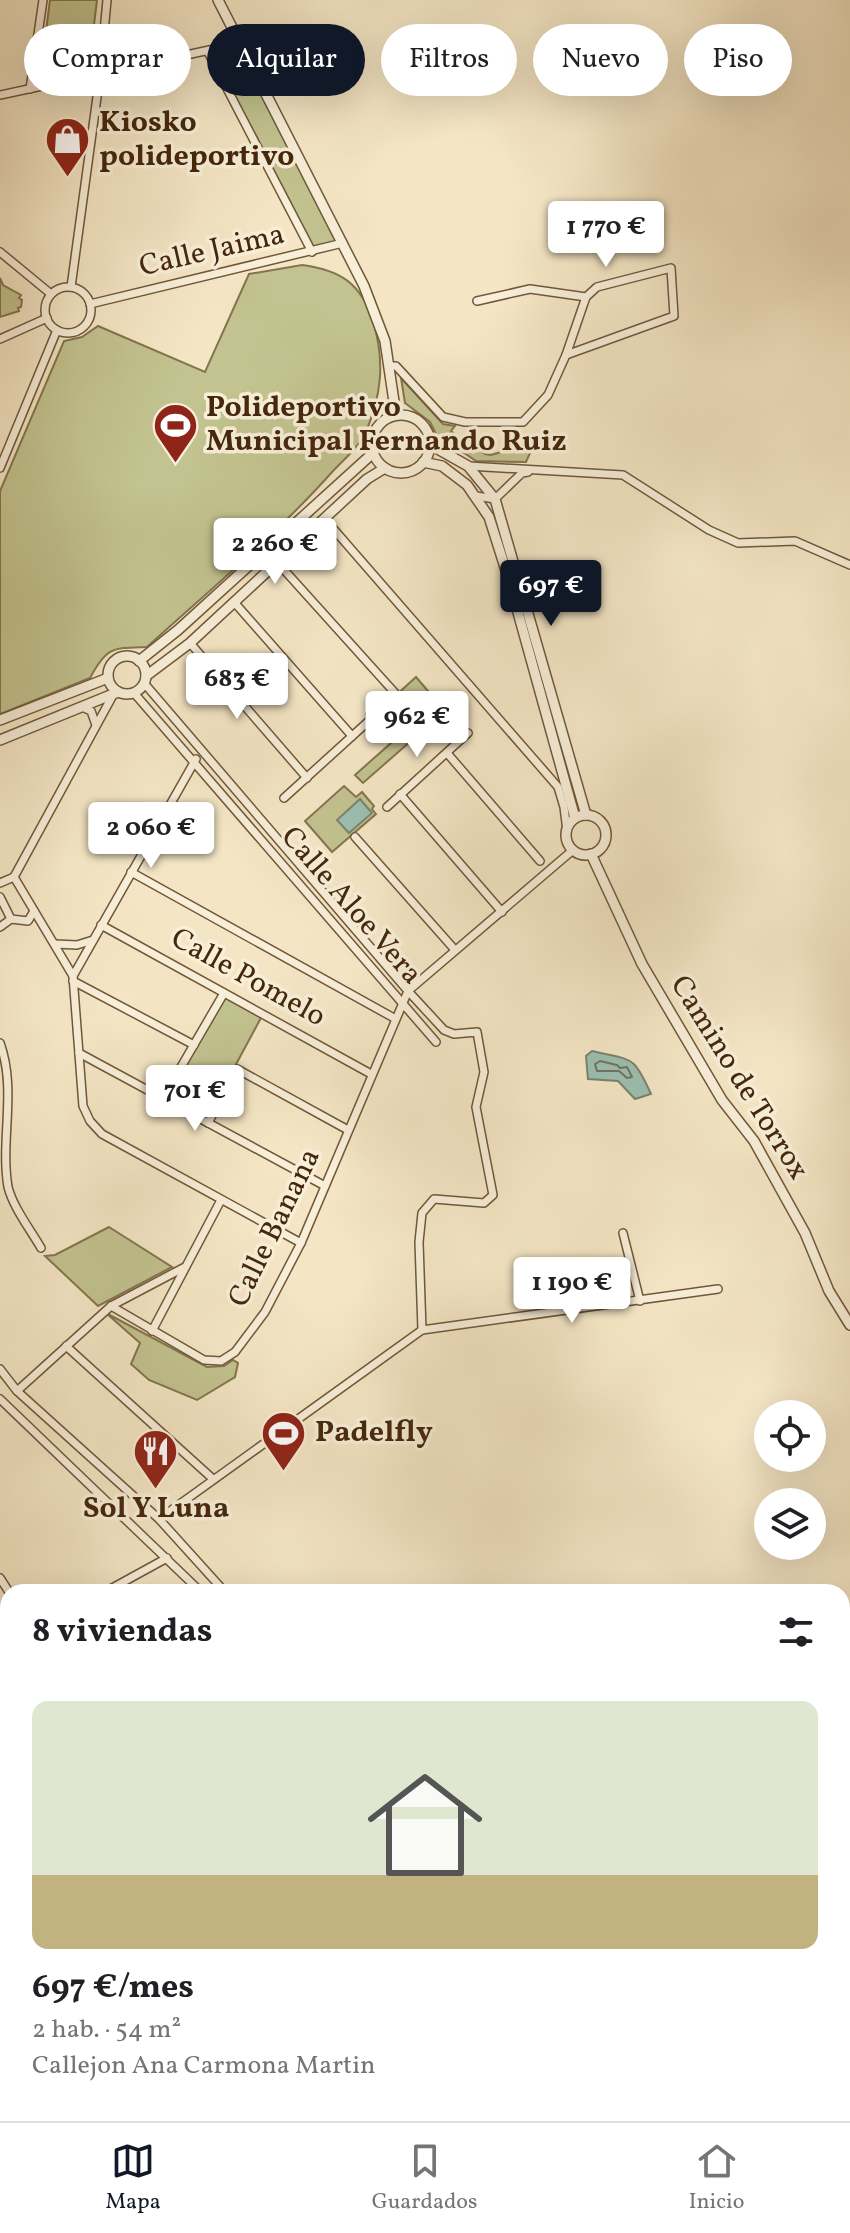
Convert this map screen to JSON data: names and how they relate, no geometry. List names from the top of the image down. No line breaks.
{"streets":{"street":["Calle Jaima","Calle Aloe Vera","Calle Pomelo","Camino de Torrox","Calle Banana"]},"crossings":[["Calle Aloe Vera","Calle Banana"],["Calle Pomelo","Calle Banana"]],"places":{"shop":["Kiosko polideportivo"],"sports":["Polideportivo Municipal Fernando Ruiz","Padelfly"],"restaurant":["Sol Y Luna"]},"page":{"chip":["Comprar","Alquilar","Filtros","Nuevo","Piso"],"price":["1 770 €","2 260 €","697 €","683 €","962 €","2 060 €","701 €","1 190 €"],"heading":"8 viviendas","list":[{"name":"697 €/mes","note":"2 hab. · 54 m² · Callejon Ana Carmona Martin"}],"tabs":["Mapa","Guardados","Inicio"]}}
